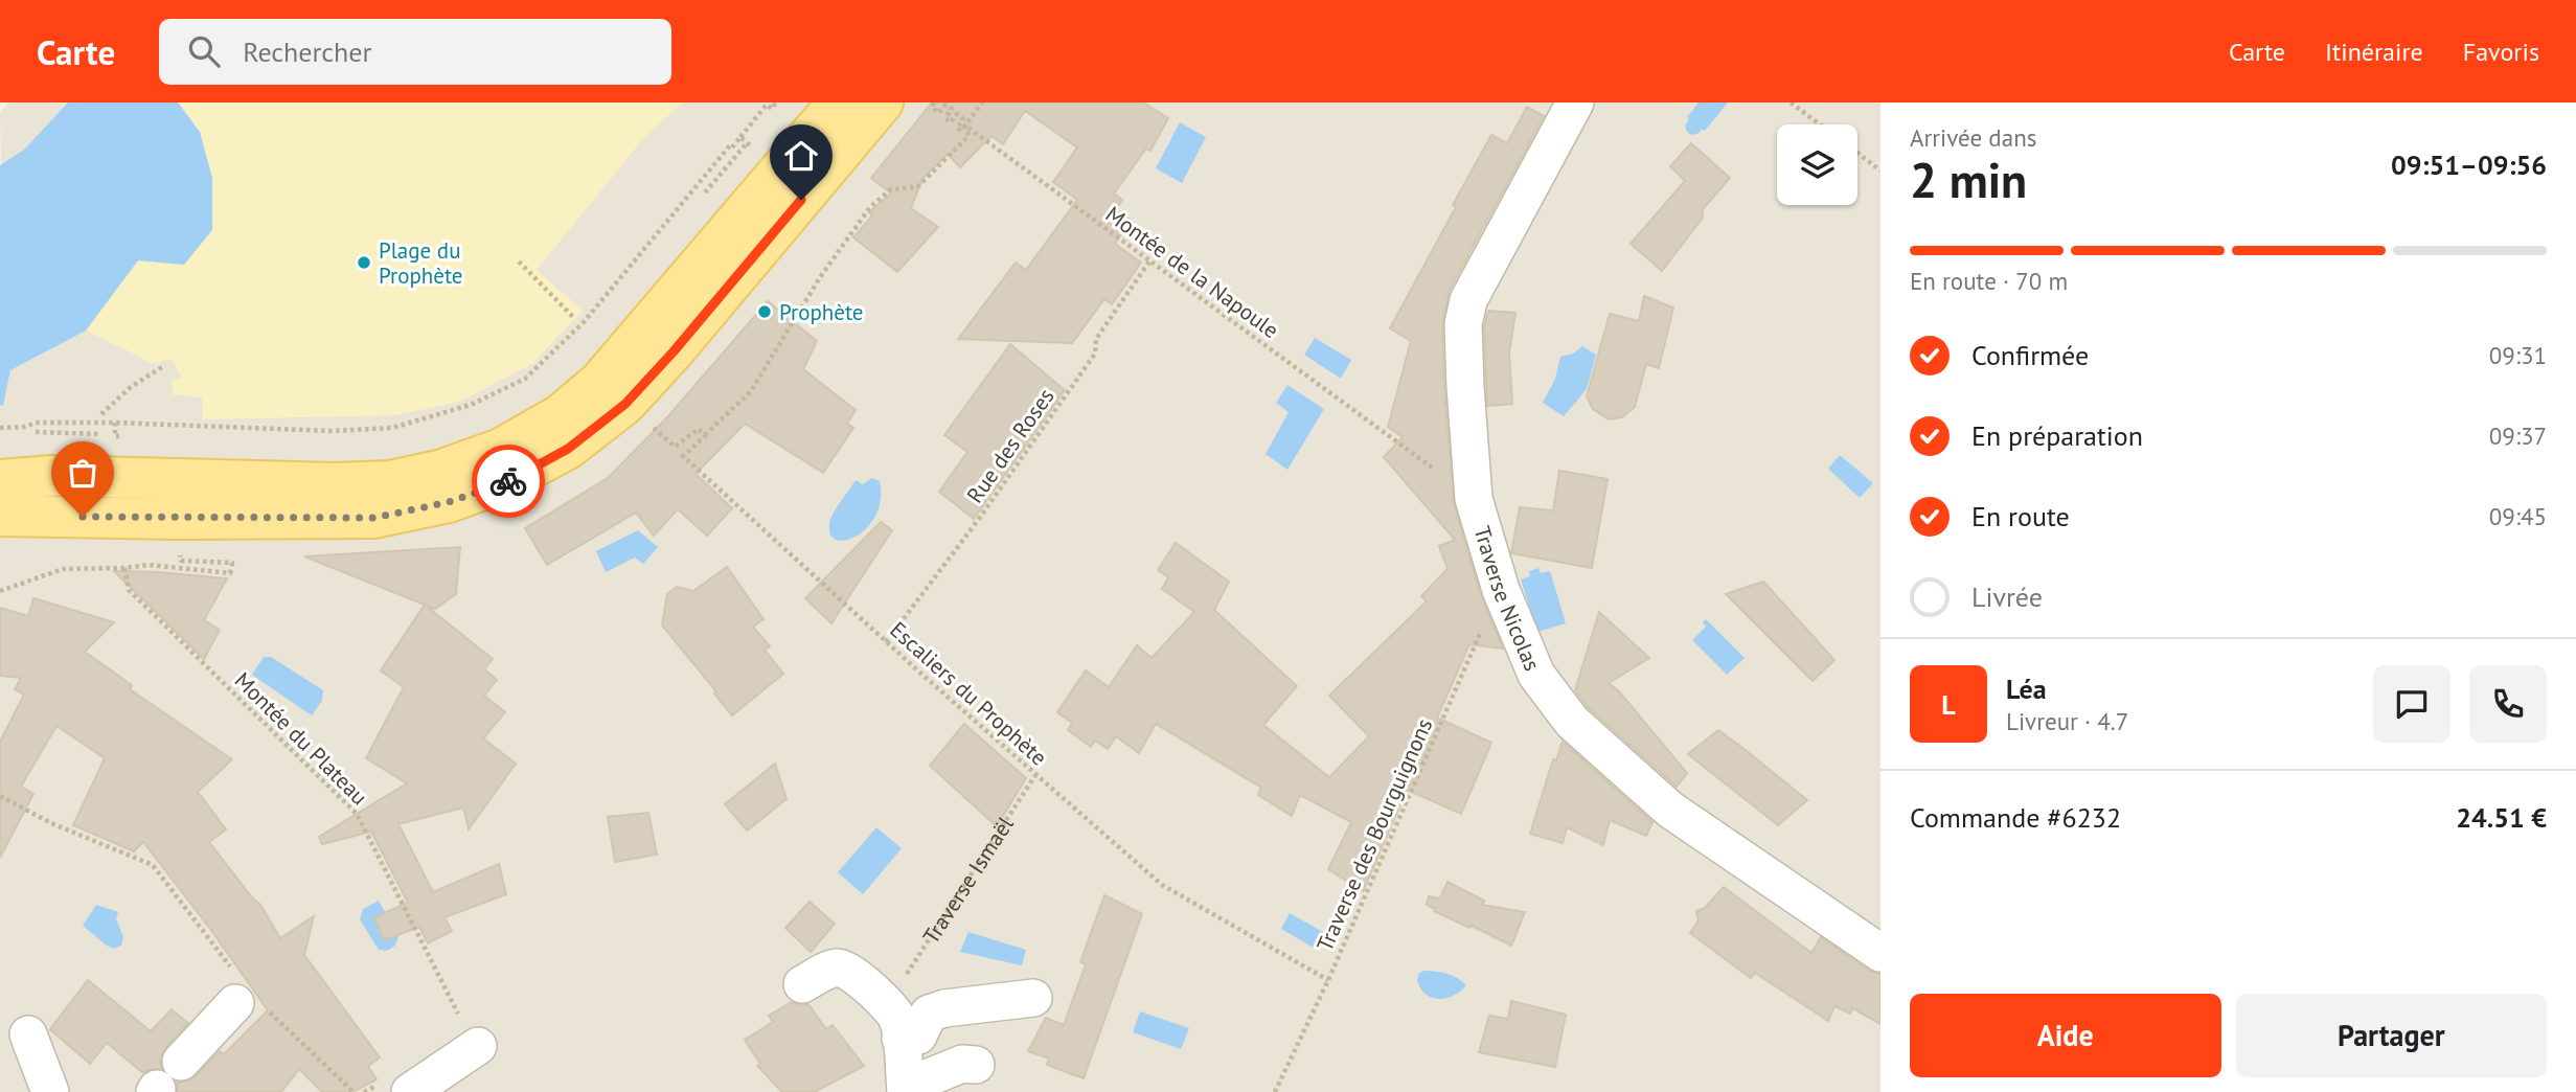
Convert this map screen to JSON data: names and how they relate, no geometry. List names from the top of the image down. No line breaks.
{"streets":{"street":["Traverse Nicolas"],"path":["Montée de la Napoule","Rue des Roses","Escaliers du Prophète","Montée du Plateau","Traverse des Bourguignons","Traverse Ismaël"]},"crossings":[["Montée de la Napoule","Rue des Roses"],["Montée de la Napoule","Traverse Nicolas"],["Rue des Roses","Escaliers du Prophète"],["Traverse Nicolas","Traverse des Bourguignons"],["Escaliers du Prophète","Traverse des Bourguignons"],["Escaliers du Prophète","Traverse Ismaël"]],"places":["Plage du Prophète","Prophète"],"page":{"header":"Carte","search":"Rechercher","nav":["Carte","Itinéraire","Favoris"],"heading":["2 min","Arrivée dans","09:51–09:56"],"panel":["Léa","Livreur · 4.7","Commande #6232","24.51 €"],"bar":"En route · 70 m","list":[["Confirmée","09:31"],["En préparation","09:37"],["En route","09:45"],"Livrée"],"round":"L","buttons":["Aide","Partager"]}}
